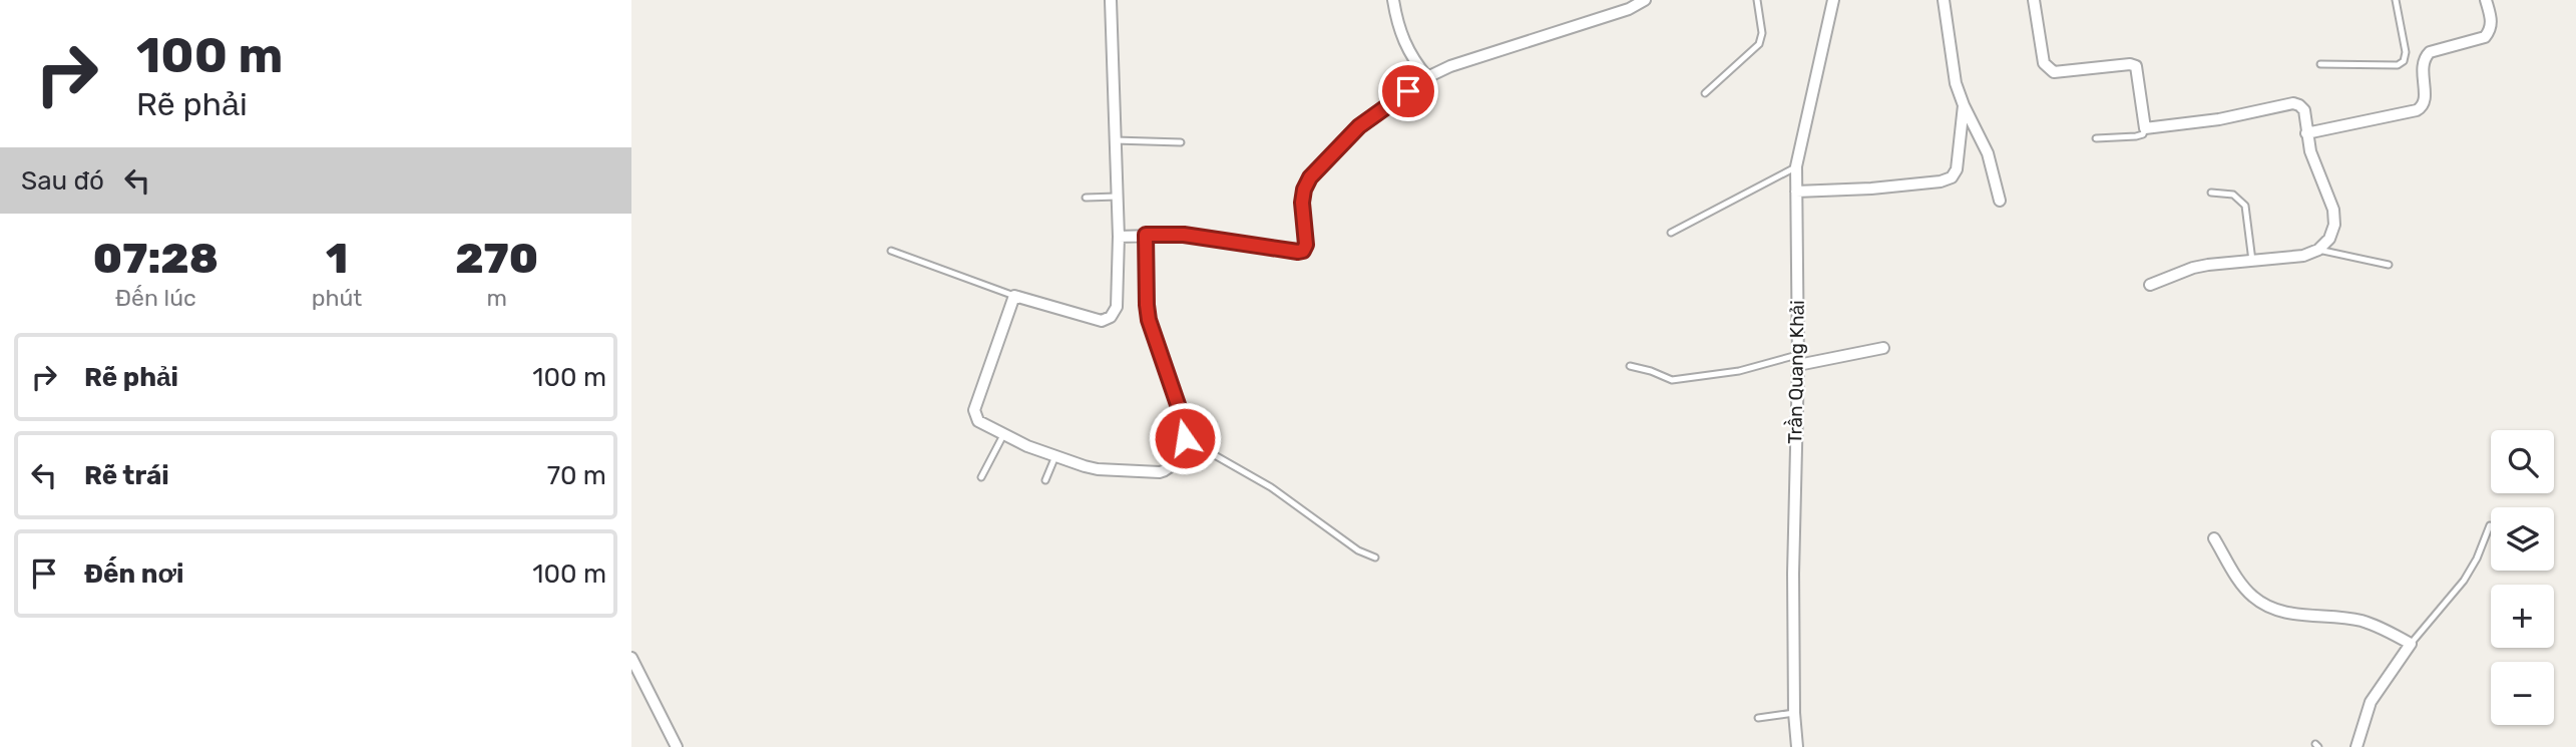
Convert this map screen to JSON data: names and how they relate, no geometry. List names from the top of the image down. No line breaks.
{"streets":{"street":["Trần Quang Khải"]},"page":{"turn":["100 m","Rẽ phải"],"then":"Sau đó","eta":["07:28","Đến lúc","1","phút","270","m"],"list":[{"name":"Rẽ phải","value":"100 m"},{"name":"Rẽ trái","value":"70 m"},{"name":"Đến nơi","value":"100 m"}],"map_buttons":["+","−"]}}
